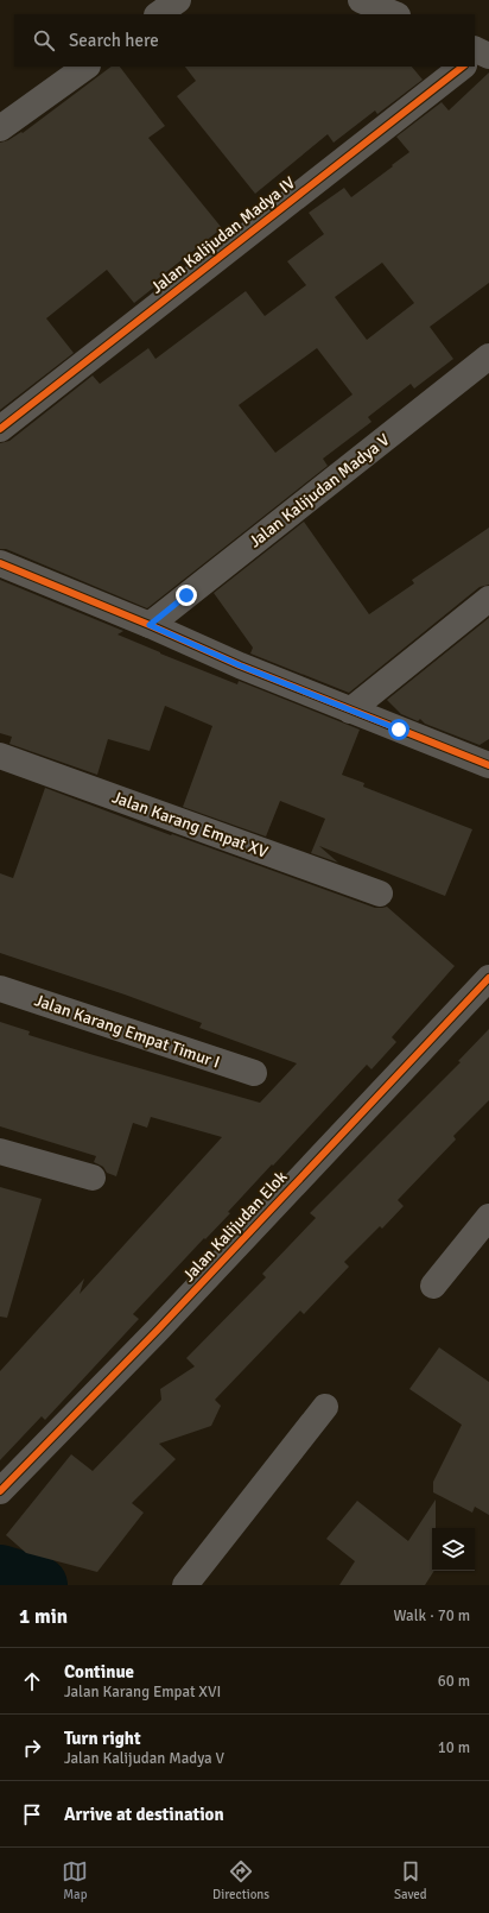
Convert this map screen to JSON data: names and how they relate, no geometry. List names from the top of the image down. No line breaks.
{"streets":{"street":["Jalan Kalijudan Madya IV","Jalan Kalijudan Madya V","Jalan Karang Empat XV","Jalan Karang Empat Timur I","Jalan Kalijudan Elok"]},"page":{"search":"Search here","heading":["1 min","Walk · 70 m"],"list":[["Continue","Jalan Karang Empat XVI","60 m"],["Turn right","Jalan Kalijudan Madya V","10 m"],"Arrive at destination"],"nav":["Map","Directions","Saved"]}}
